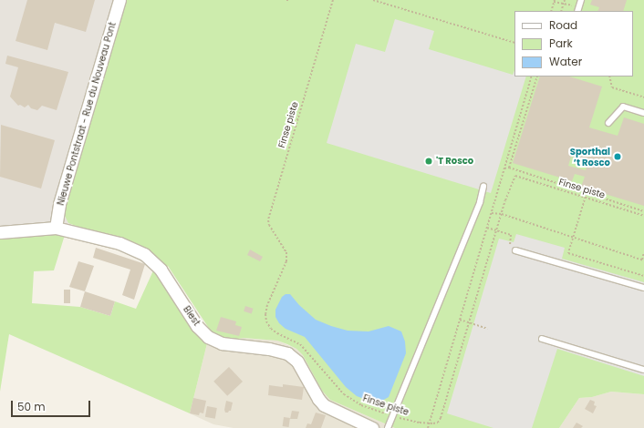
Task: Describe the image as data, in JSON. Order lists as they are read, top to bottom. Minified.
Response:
{"streets":{"street":["Nieuwe Pontstraat - Rue du Nouveau Pont","Biest"],"path":["Finse piste"]},"crossings":[["Nieuwe Pontstraat - Rue du Nouveau Pont","Biest"]],"places":["Sporthal ’t Rosco","'T Rosco"],"legend":["Road","Park","Water"],"scale_bar":"50 m"}
